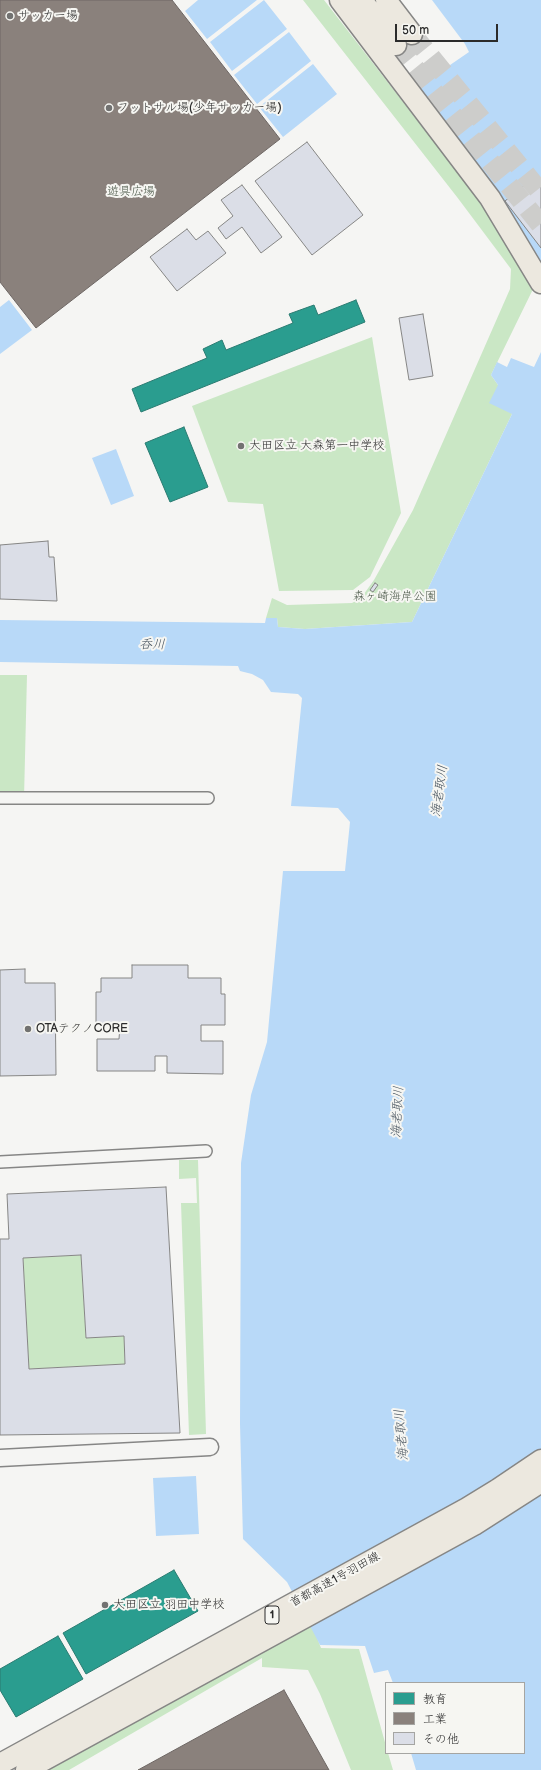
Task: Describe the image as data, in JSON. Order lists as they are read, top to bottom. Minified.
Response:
{"streets":{"highway":["首都高速1号羽田線","1"]},"water":["呑川","海老取川"],"parks":["遊具広場","森ヶ崎海岸公園"],"places":["サッカー場","フットサル場(少年サッカー場)","大田区立 大森第一中学校","OTAテクノCORE","大田区立 羽田中学校"],"legend":["教育","工業","その他"],"scale_bar":"50 m"}
